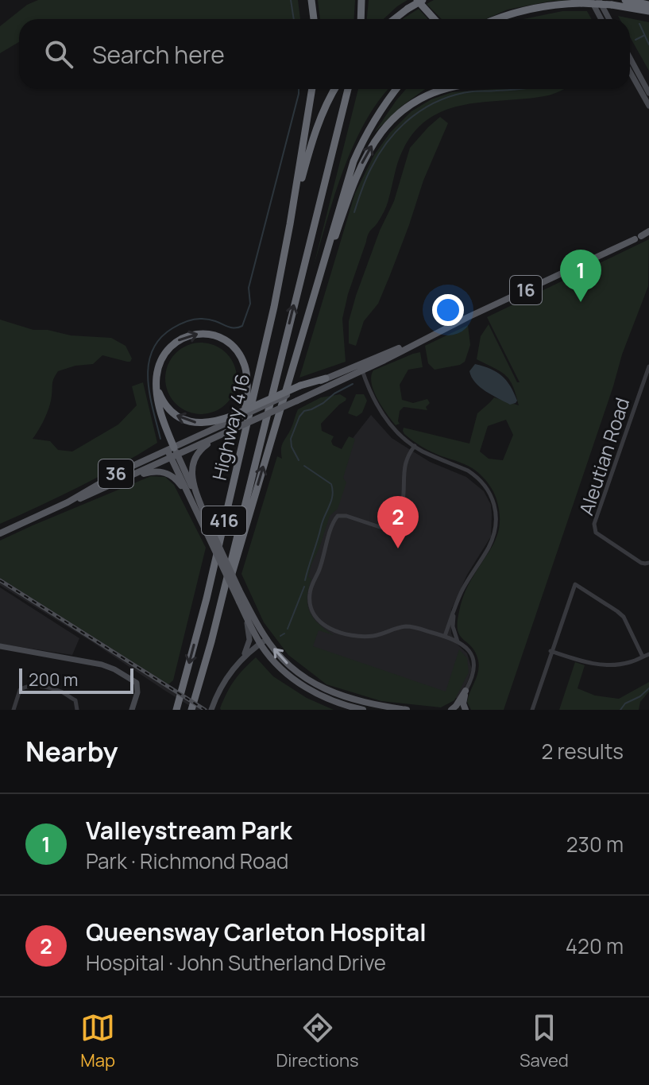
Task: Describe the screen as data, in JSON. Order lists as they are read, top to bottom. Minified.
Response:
{"streets":{"highway":["Highway 416","416"],"main road":["16","36"],"street":["Aleutian Road"]},"crossings":[["16","36"]],"scale_bar":"200 m","page":{"search":"Search here","pins":["1","2"],"scale":"200 m","heading":["Nearby","2 results"],"list":[{"mark":"1","name":"Valleystream Park","note":"Park · Richmond Road","value":"230 m"},{"mark":"2","name":"Queensway Carleton Hospital","note":"Hospital · John Sutherland Drive","value":"420 m"}],"nav":["Map","Directions","Saved"]}}
